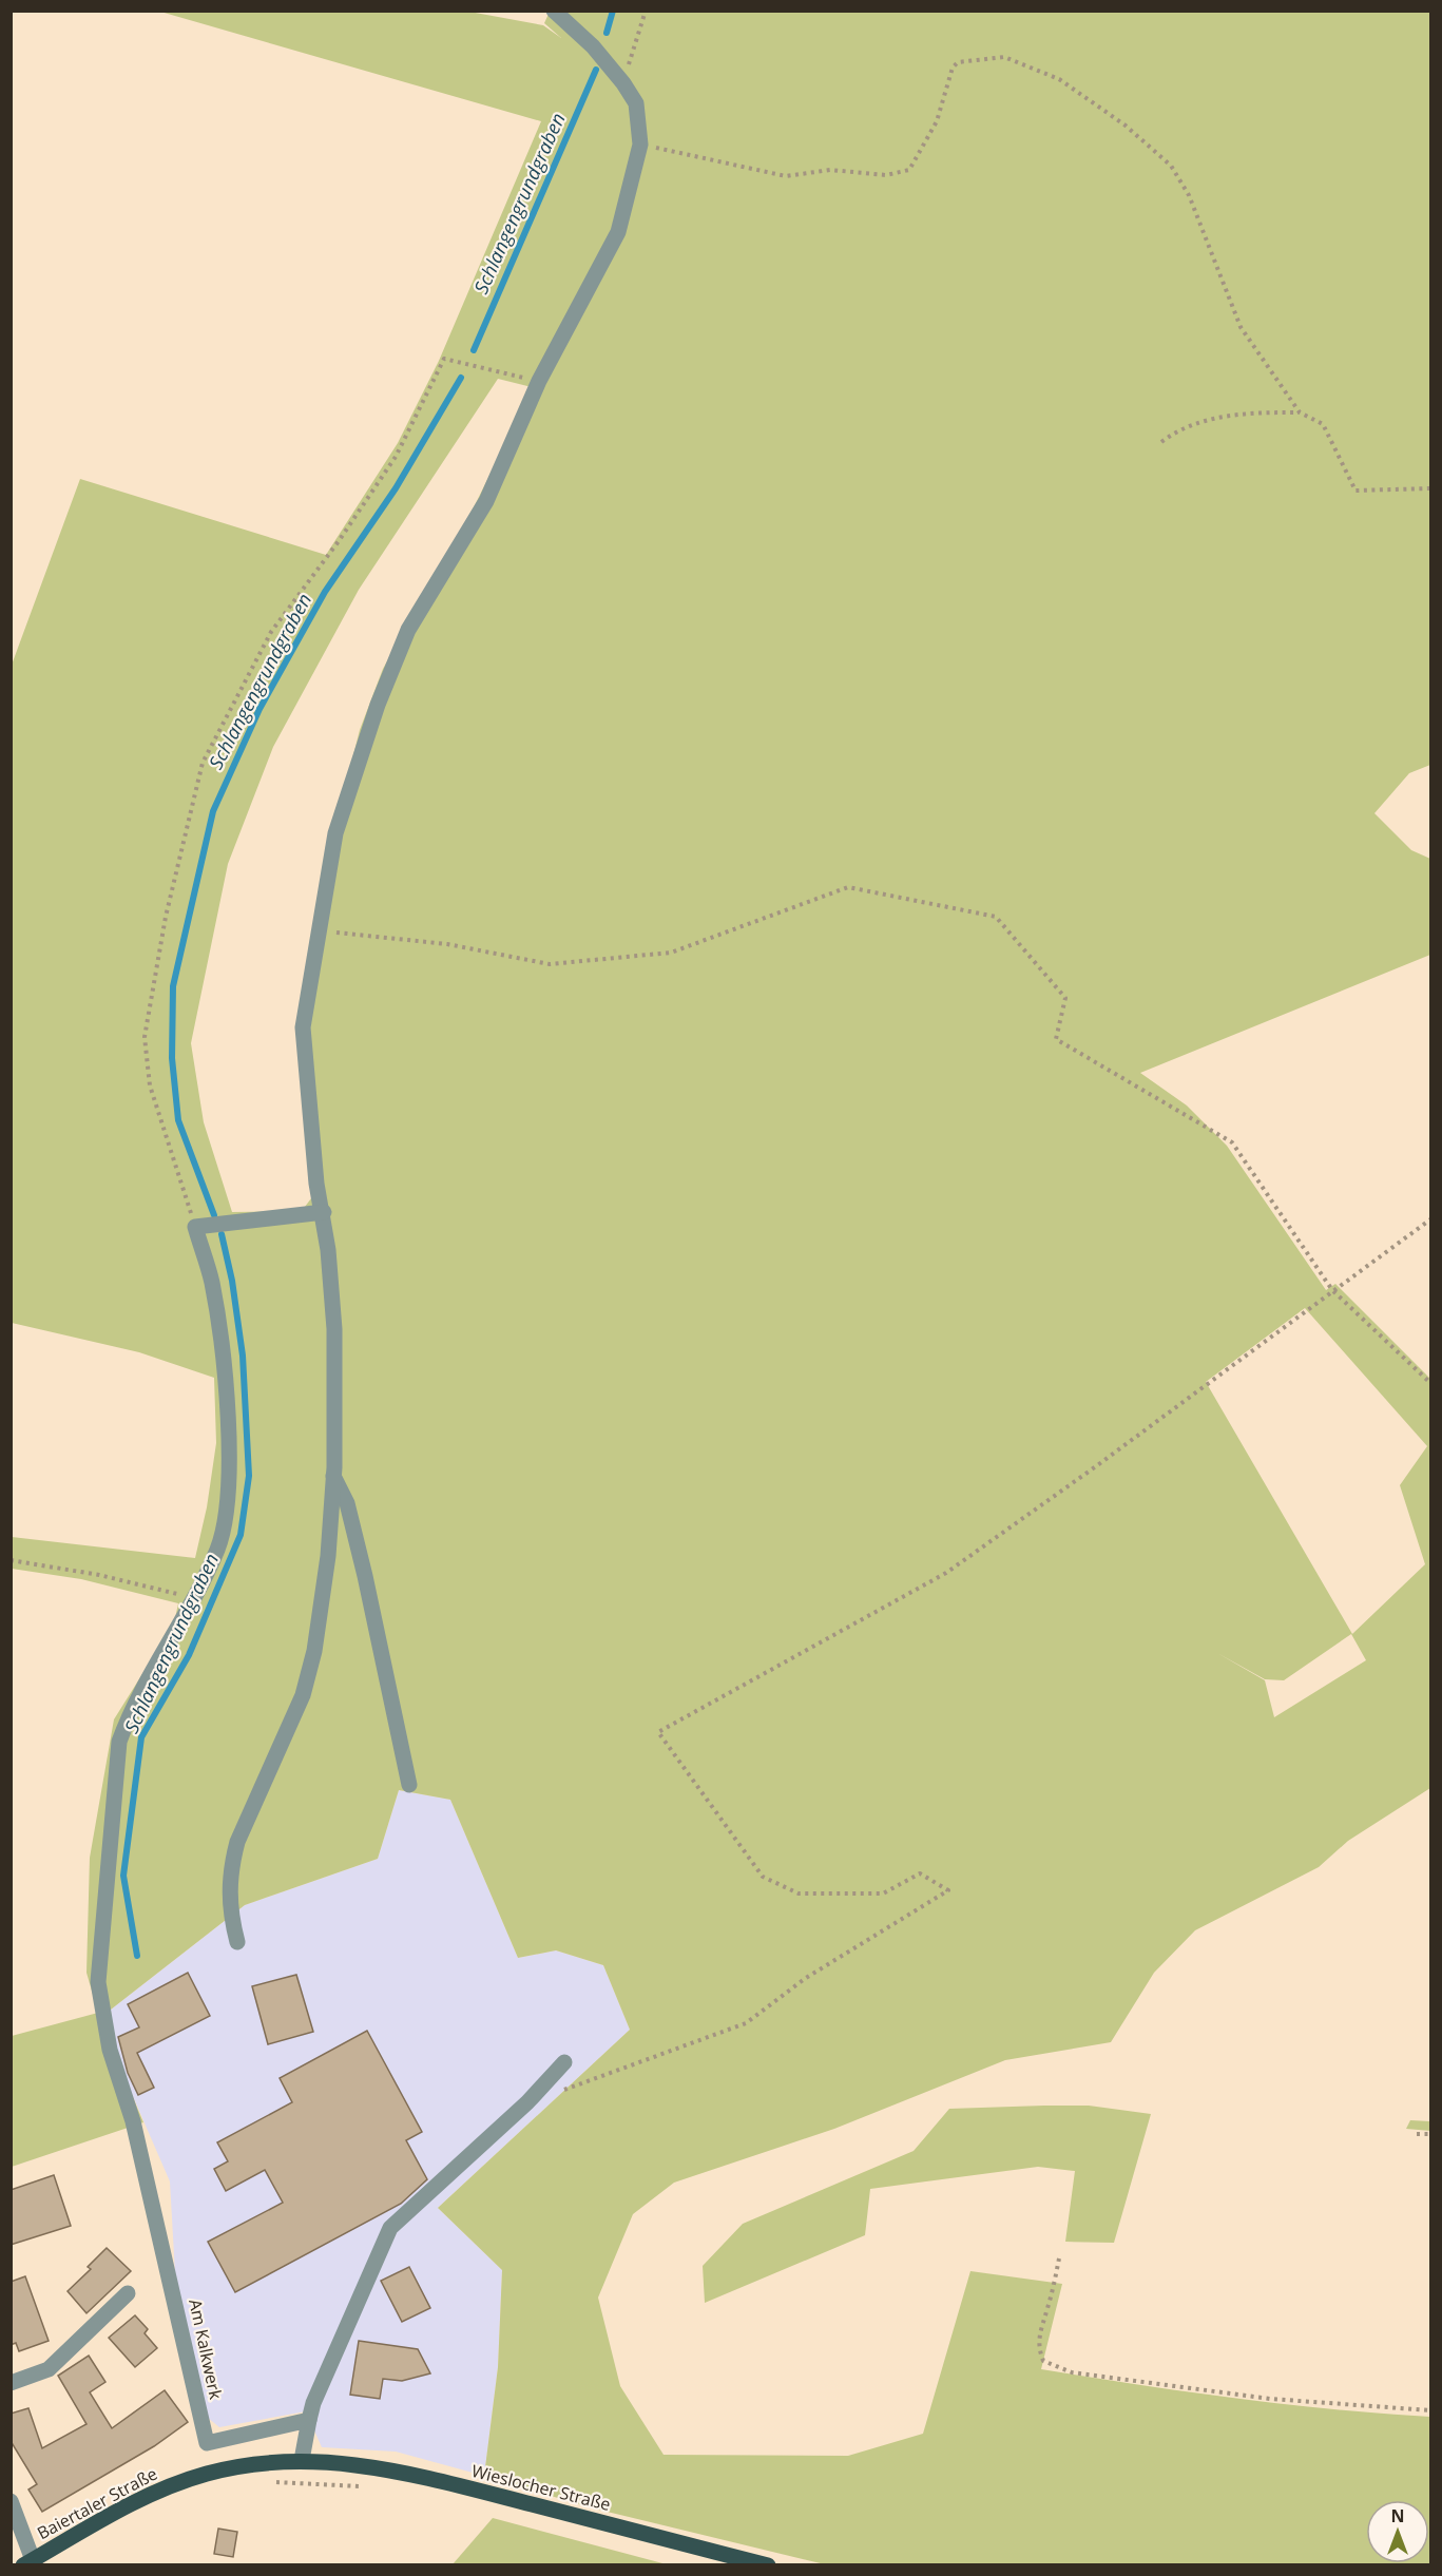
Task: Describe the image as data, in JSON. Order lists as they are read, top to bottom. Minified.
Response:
{"streets":{"main road":["Wieslocher Straße","Baiertaler Straße"],"street":["Am Kalkwerk"]},"crossings":[["Wieslocher Straße","Baiertaler Straße"]],"water":["Schlangengrundgraben"],"north":"top"}
